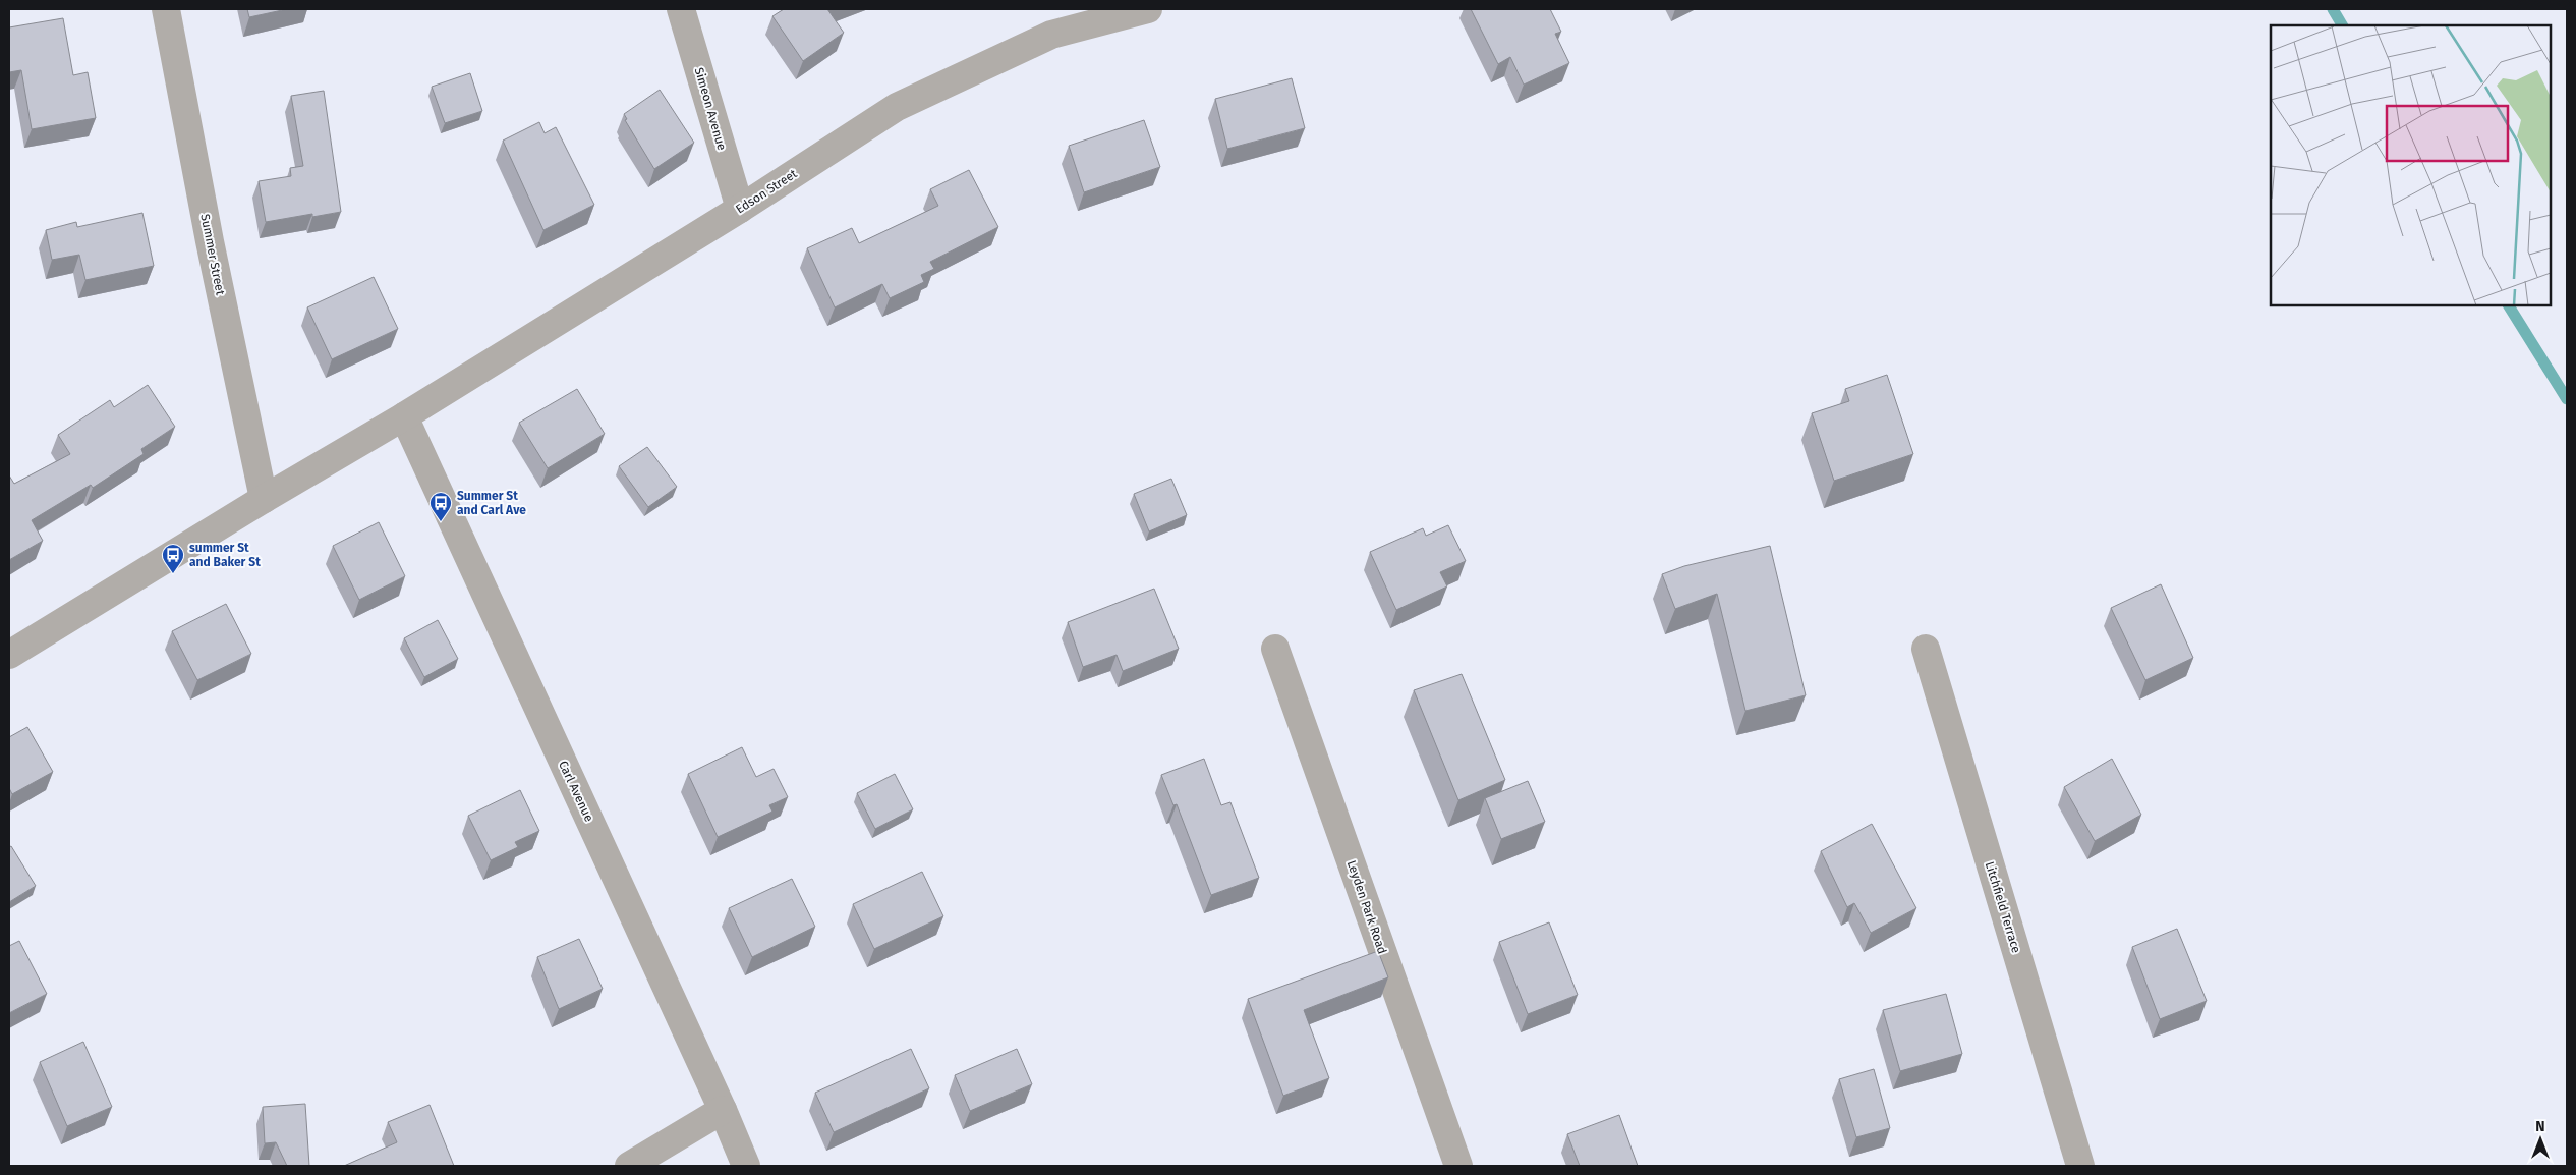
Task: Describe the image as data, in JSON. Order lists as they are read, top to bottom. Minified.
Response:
{"streets":{"street":["Simeon Avenue","Edson Street","Summer Street","Carl Avenue","Leyden Park Road","Litchfield Terrace"]},"crossings":[["Simeon Avenue","Edson Street"],["Edson Street","Carl Avenue"]],"places":{"bus stop":["Summer St and Carl Ave","summer St and Baker St"]},"north":"top"}
